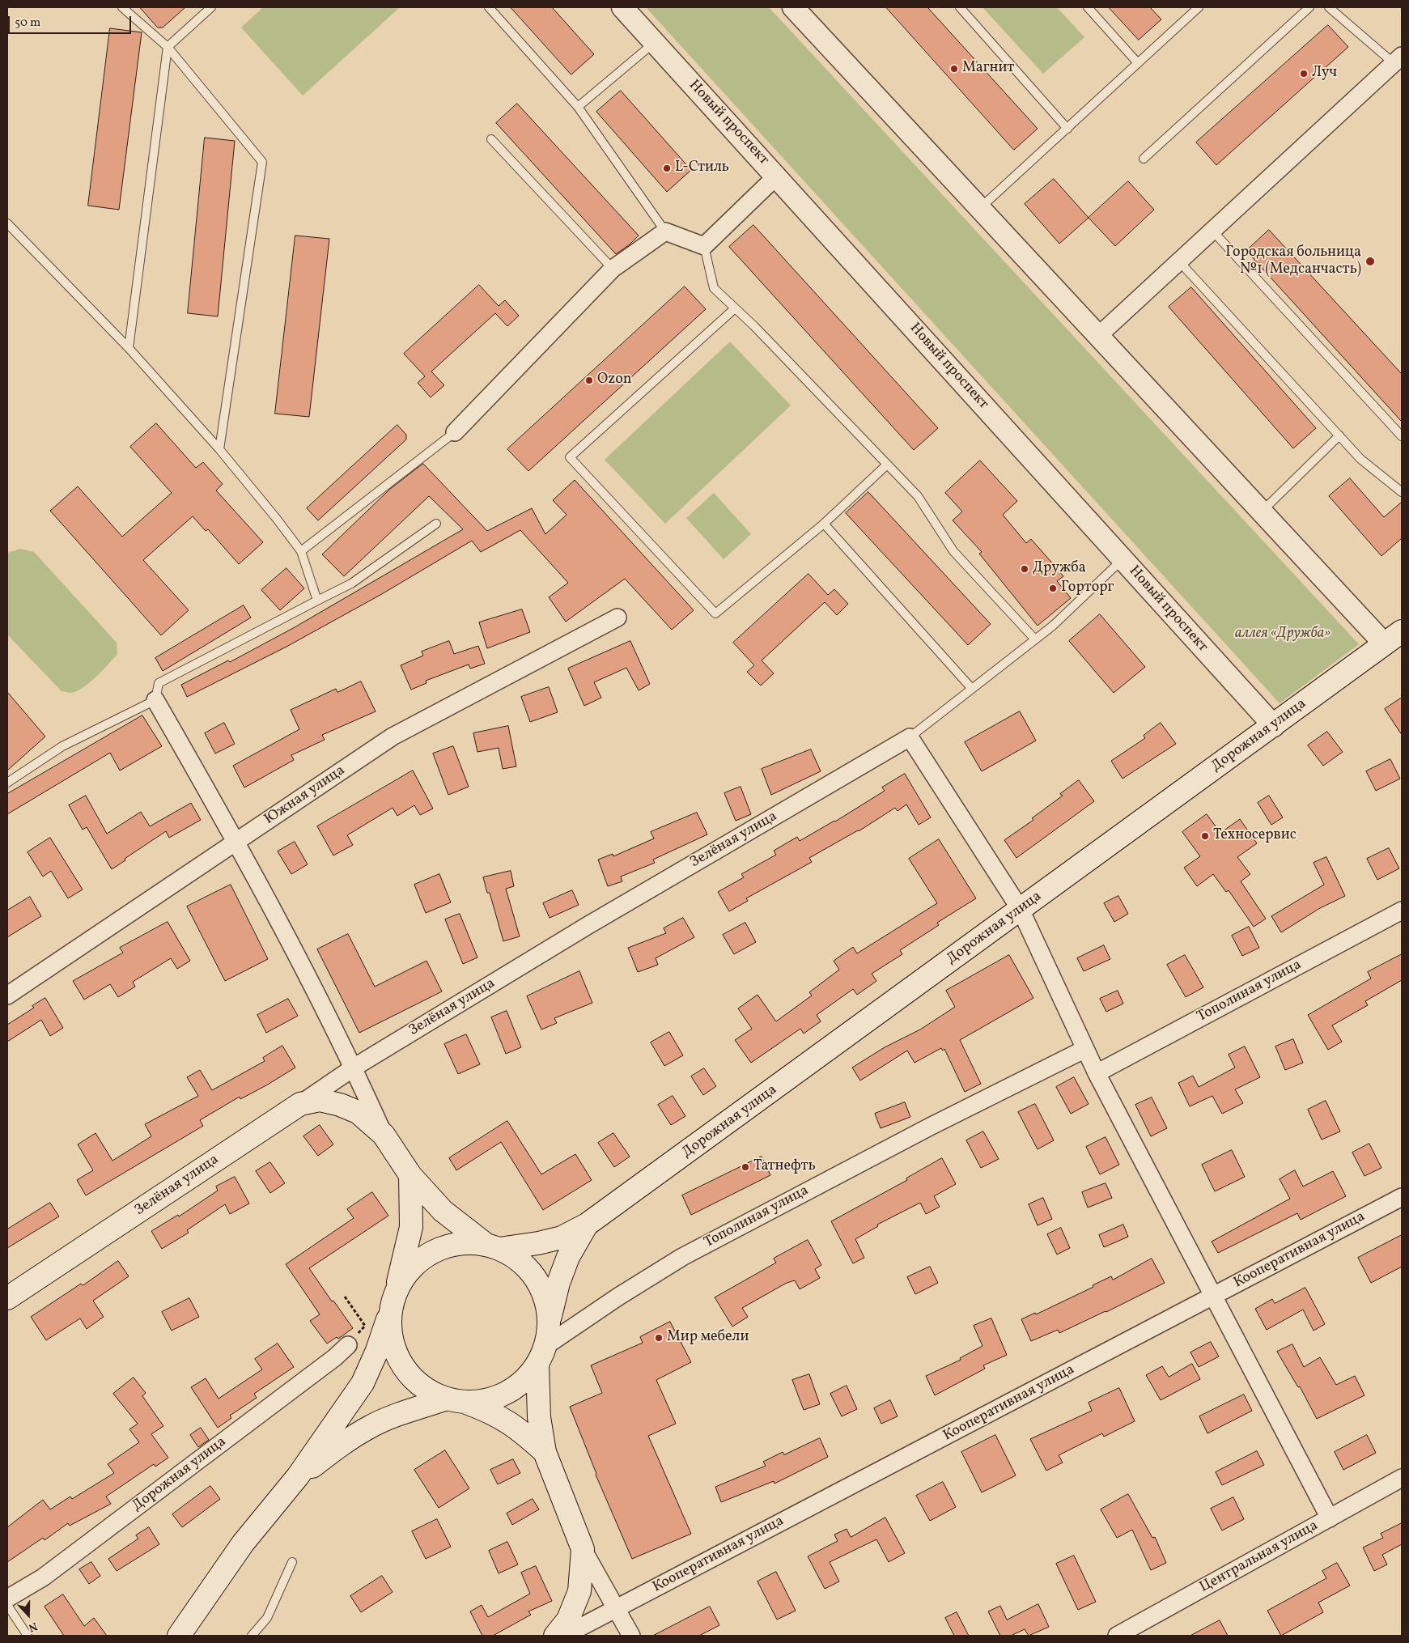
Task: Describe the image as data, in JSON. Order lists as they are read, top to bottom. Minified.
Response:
{"streets":{"main road":["Дорожная улица","Зелёная улица"],"street":["Новый проспект","Южная улица","Тополиная улица","Кооперативная улица","Центральная улица"]},"crossings":[["Новый проспект","Дорожная улица"]],"parks":["аллея «Дружба»"],"places":["Магнит","Луч","L-Стиль","Городская больница №1 (Медсанчасть)","Ozon","Дружба","Горторг","Техносервис","Татнефть","Мир мебели"],"scale_bar":"50 m","north":"bottom"}
